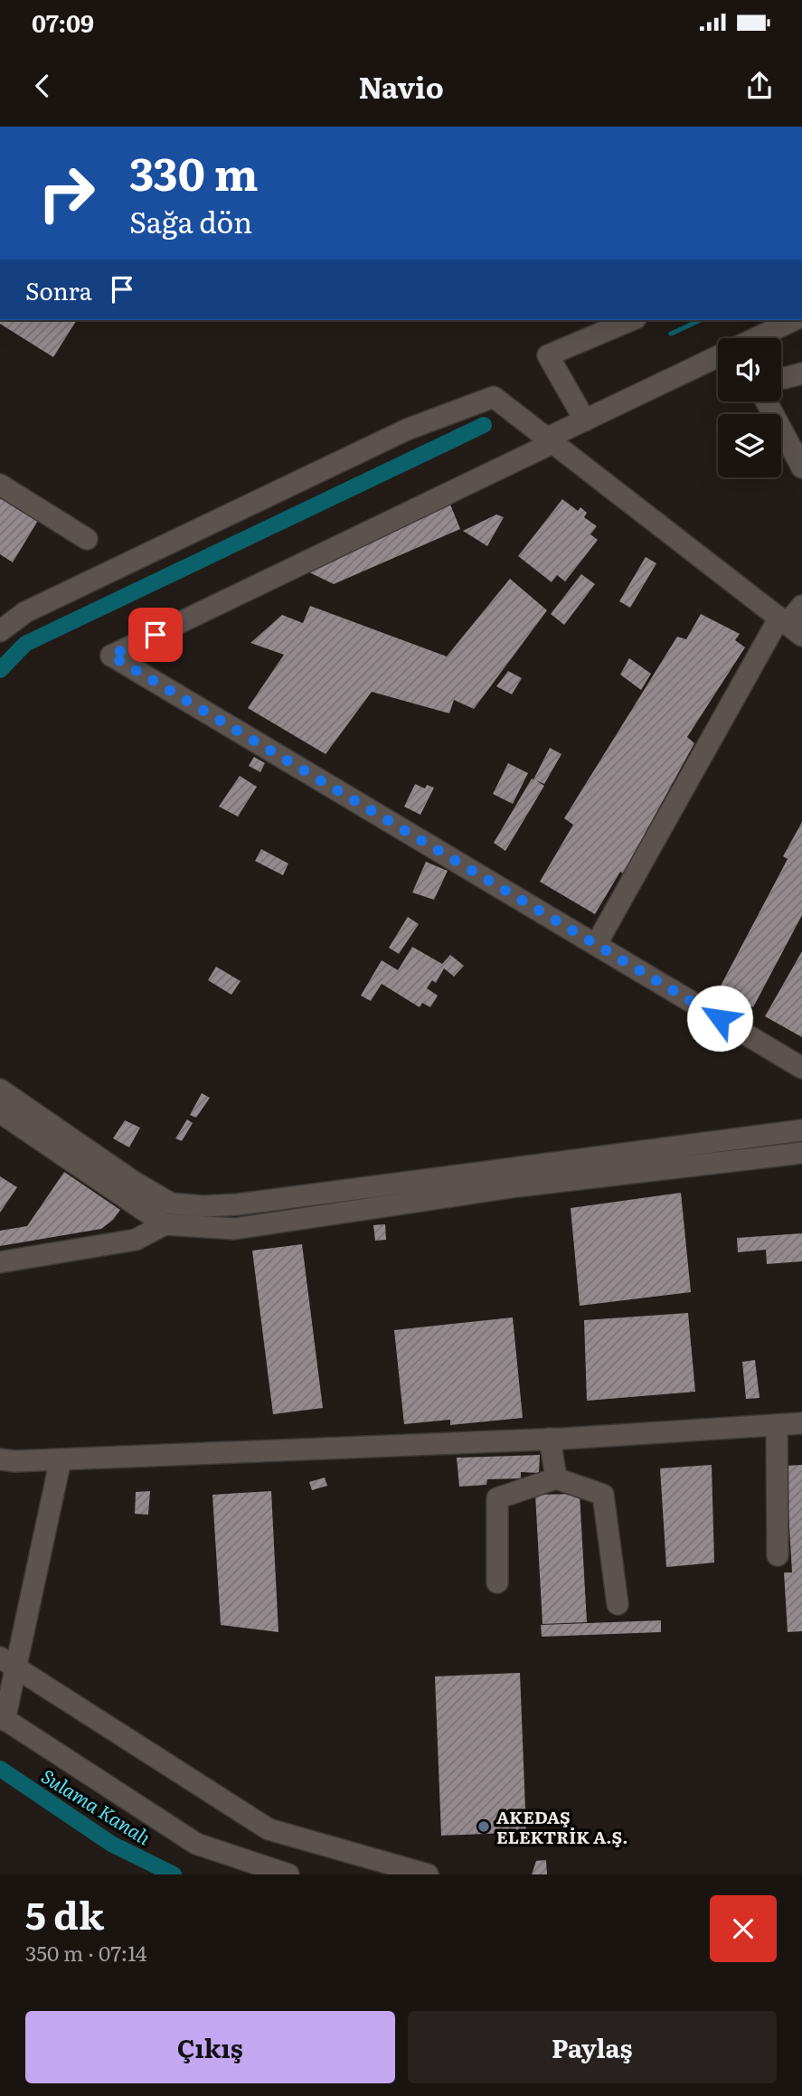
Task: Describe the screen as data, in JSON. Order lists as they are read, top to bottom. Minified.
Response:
{"water":["Sulama Kanalı"],"places":["AKEDAŞ ELEKTRİK A.Ş."],"page":{"status":"07:09","header":"Navio","turn":["330 m","Sağa dön"],"then":"Sonra","heading":["5 dk","350 m · 07:14"],"buttons":["Çıkış","Paylaş"]}}
